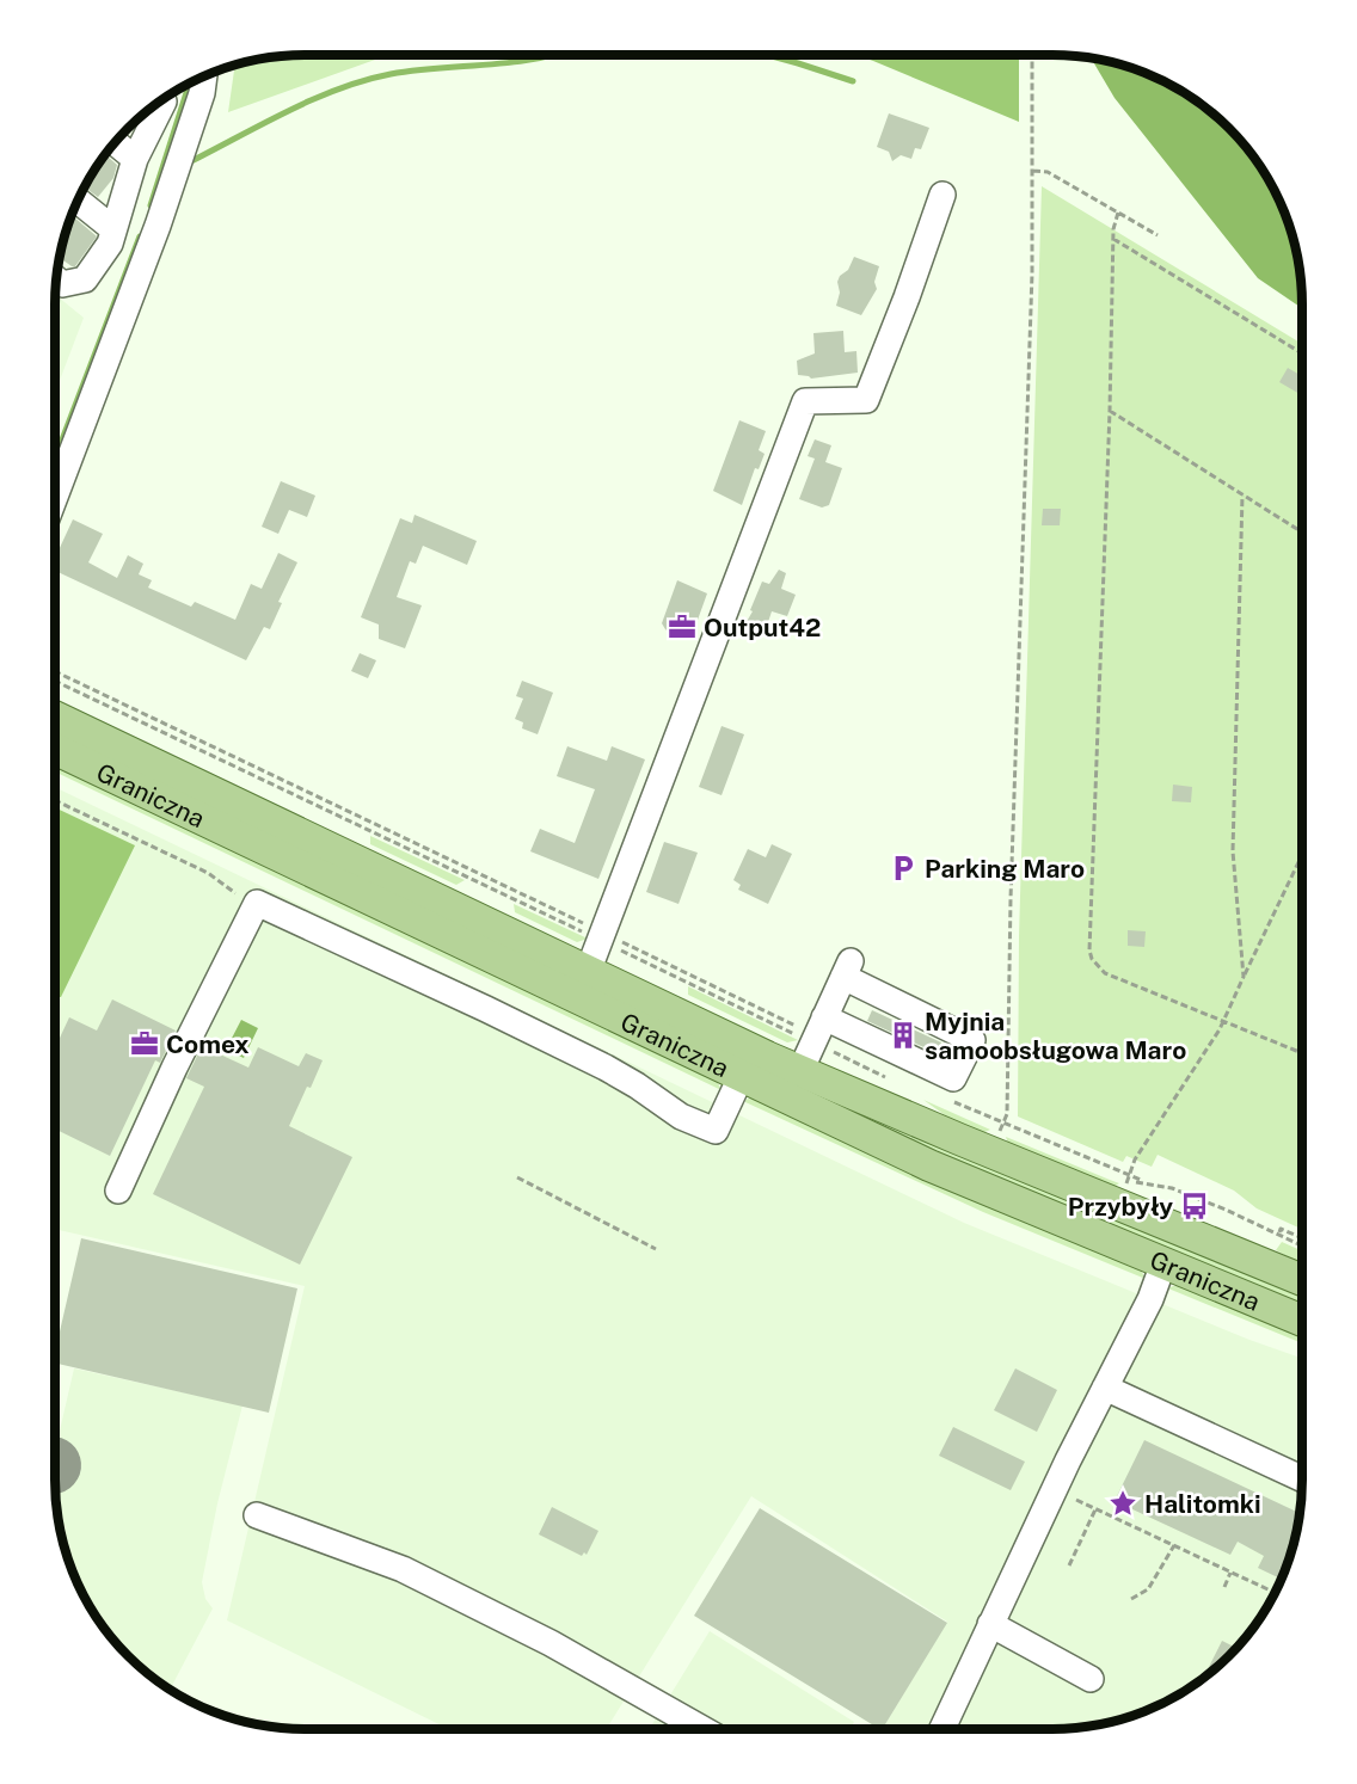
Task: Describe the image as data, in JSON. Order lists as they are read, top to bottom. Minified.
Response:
{"streets":{"main road":["Graniczna"]},"places":{"office":["Output42","Comex"],"parking":["Parking Maro"],"building":["Myjnia samoobsługowa Maro"],"bus stop":["Przybyły"],"place":["Halitomki"]}}
